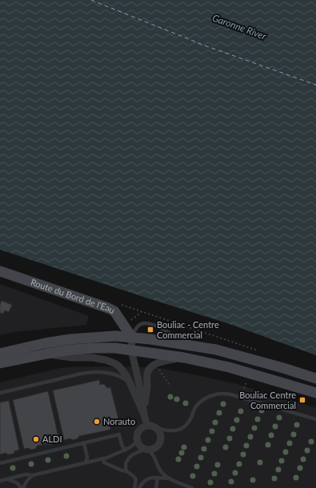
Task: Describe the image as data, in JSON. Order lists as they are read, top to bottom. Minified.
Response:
{"streets":{"main road":["Route du Bord de l'Eau"]},"water":["Garonne River"],"places":{"transit":["Bouliac - Centre Commercial","Bouliac Centre Commercial"],"other":["Norauto","ALDI"]}}
